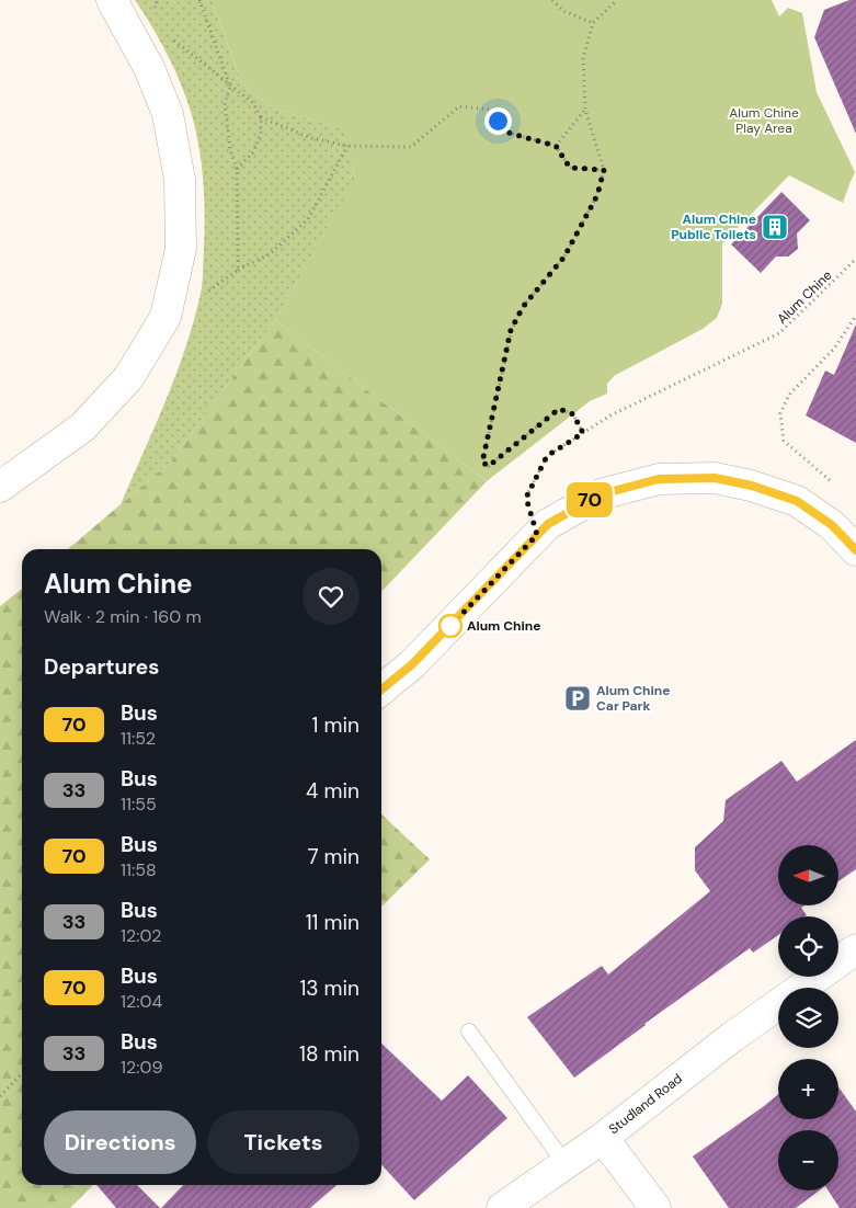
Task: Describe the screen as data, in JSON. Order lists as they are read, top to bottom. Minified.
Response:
{"streets":{"street":["Studland Road"],"path":["Alum Chine"]},"parks":["Alum Chine Play Area"],"places":{"building":["Alum Chine Public Toilets"],"other":["Alum Chine"],"parking":["Alum Chine Car Park"]},"lines":["bus line 70"],"north":"left","page":{"on_map":"70","heading":[["Alum Chine","Walk · 2 min · 160 m"],"Departures"],"list":[{"mark":"70","name":"Bus","note":"11:52","value":"1 min"},{"mark":"33","name":"Bus","note":"11:55","value":"4 min"},{"mark":"70","name":"Bus","note":"11:58","value":"7 min"},{"mark":"33","name":"Bus","note":"12:02","value":"11 min"},{"mark":"70","name":"Bus","note":"12:04","value":"13 min"},{"mark":"33","name":"Bus","note":"12:09","value":"18 min"}],"map_buttons":["+","−"],"buttons":["Directions","Tickets"]}}
